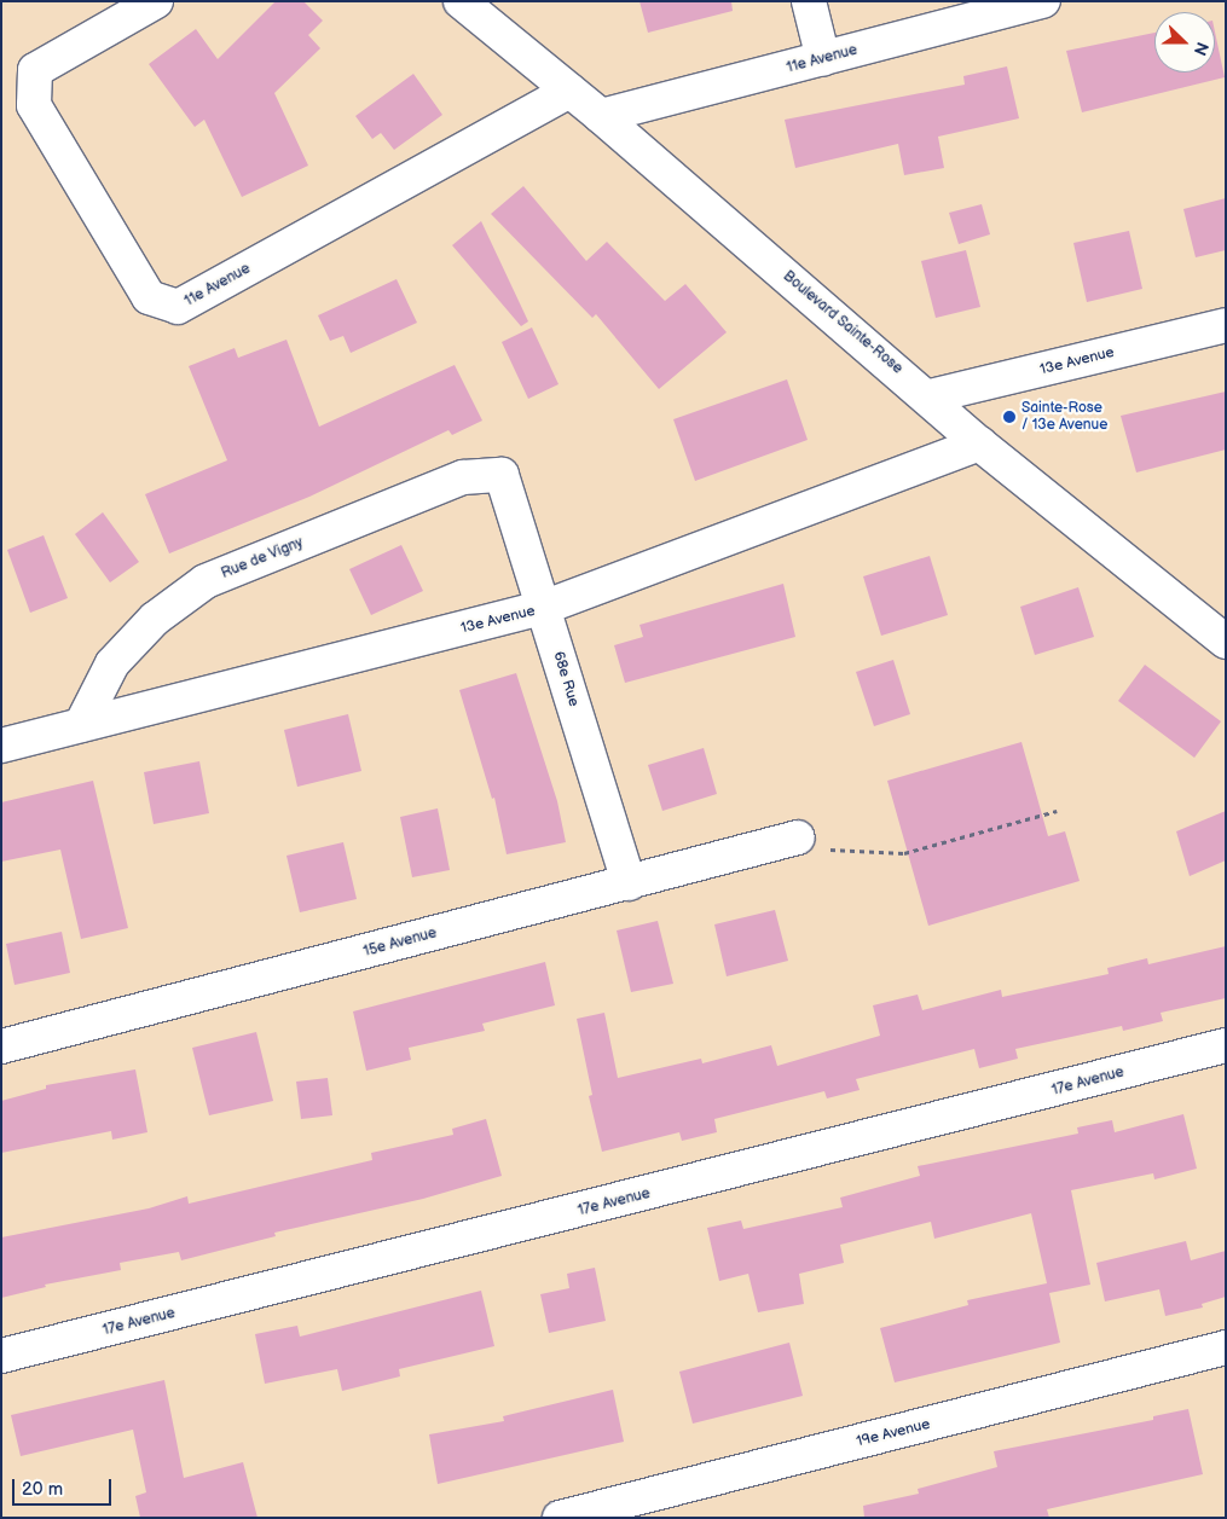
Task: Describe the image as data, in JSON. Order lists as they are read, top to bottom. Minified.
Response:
{"streets":{"street":["11e Avenue","Boulevard Sainte-Rose","13e Avenue","Rue de Vigny","68e Rue","15e Avenue","17e Avenue","19e Avenue"]},"crossings":[["11e Avenue","Boulevard Sainte-Rose"],["Boulevard Sainte-Rose","13e Avenue"],["13e Avenue","Rue de Vigny"],["13e Avenue","68e Rue"],["Rue de Vigny","68e Rue"],["68e Rue","15e Avenue"]],"places":["Sainte-Rose / 13e Avenue"],"scale_bar":"20 m","north":"right"}
